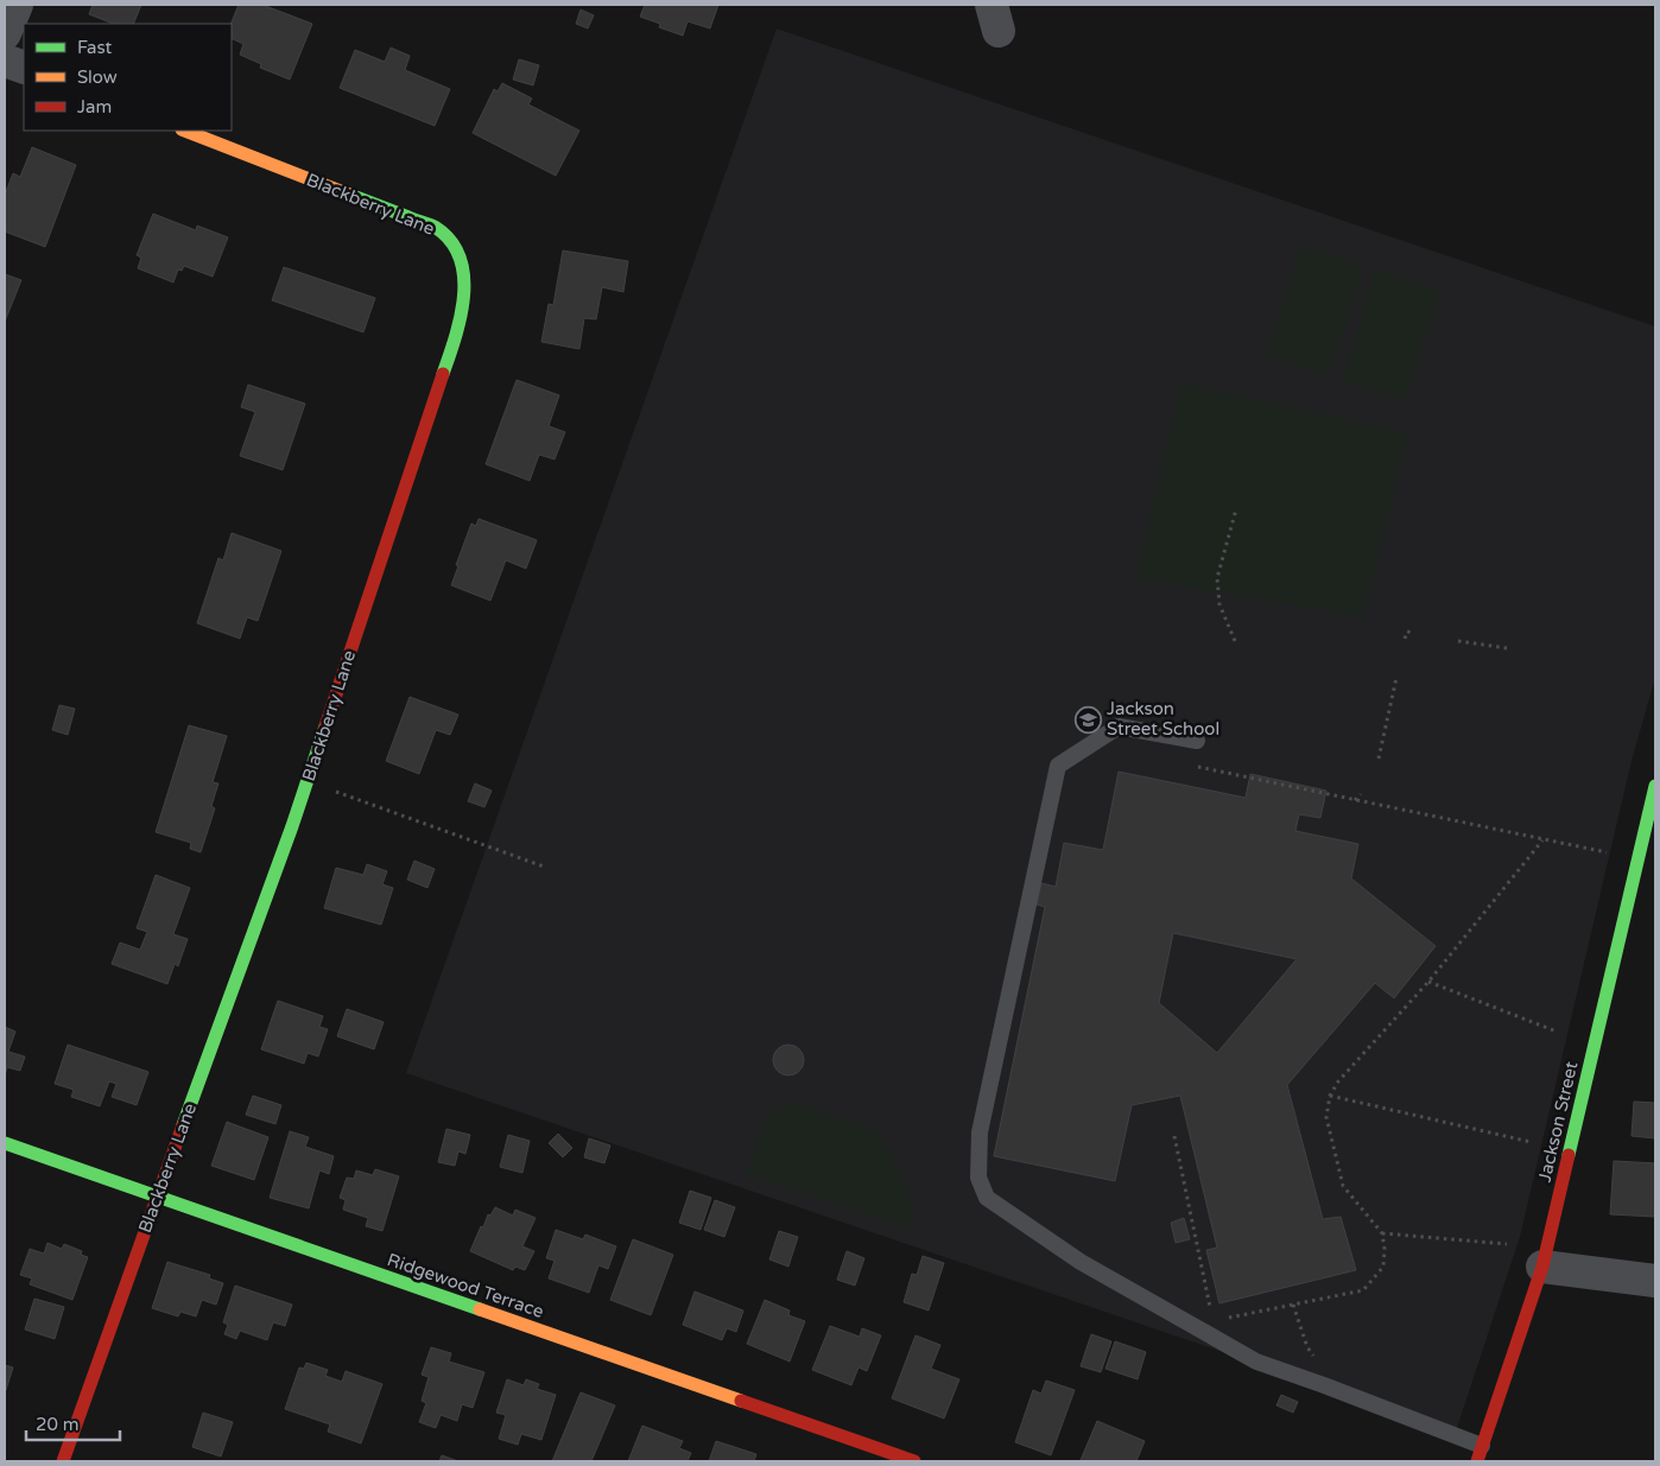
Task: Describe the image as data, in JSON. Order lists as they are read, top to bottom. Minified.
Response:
{"streets":{"street":["Blackberry Lane","Jackson Street","Ridgewood Terrace"]},"crossings":[["Blackberry Lane","Ridgewood Terrace"]],"places":{"school or university":["Jackson Street School"]},"legend":["Fast","Slow","Jam"],"scale_bar":"20 m"}
